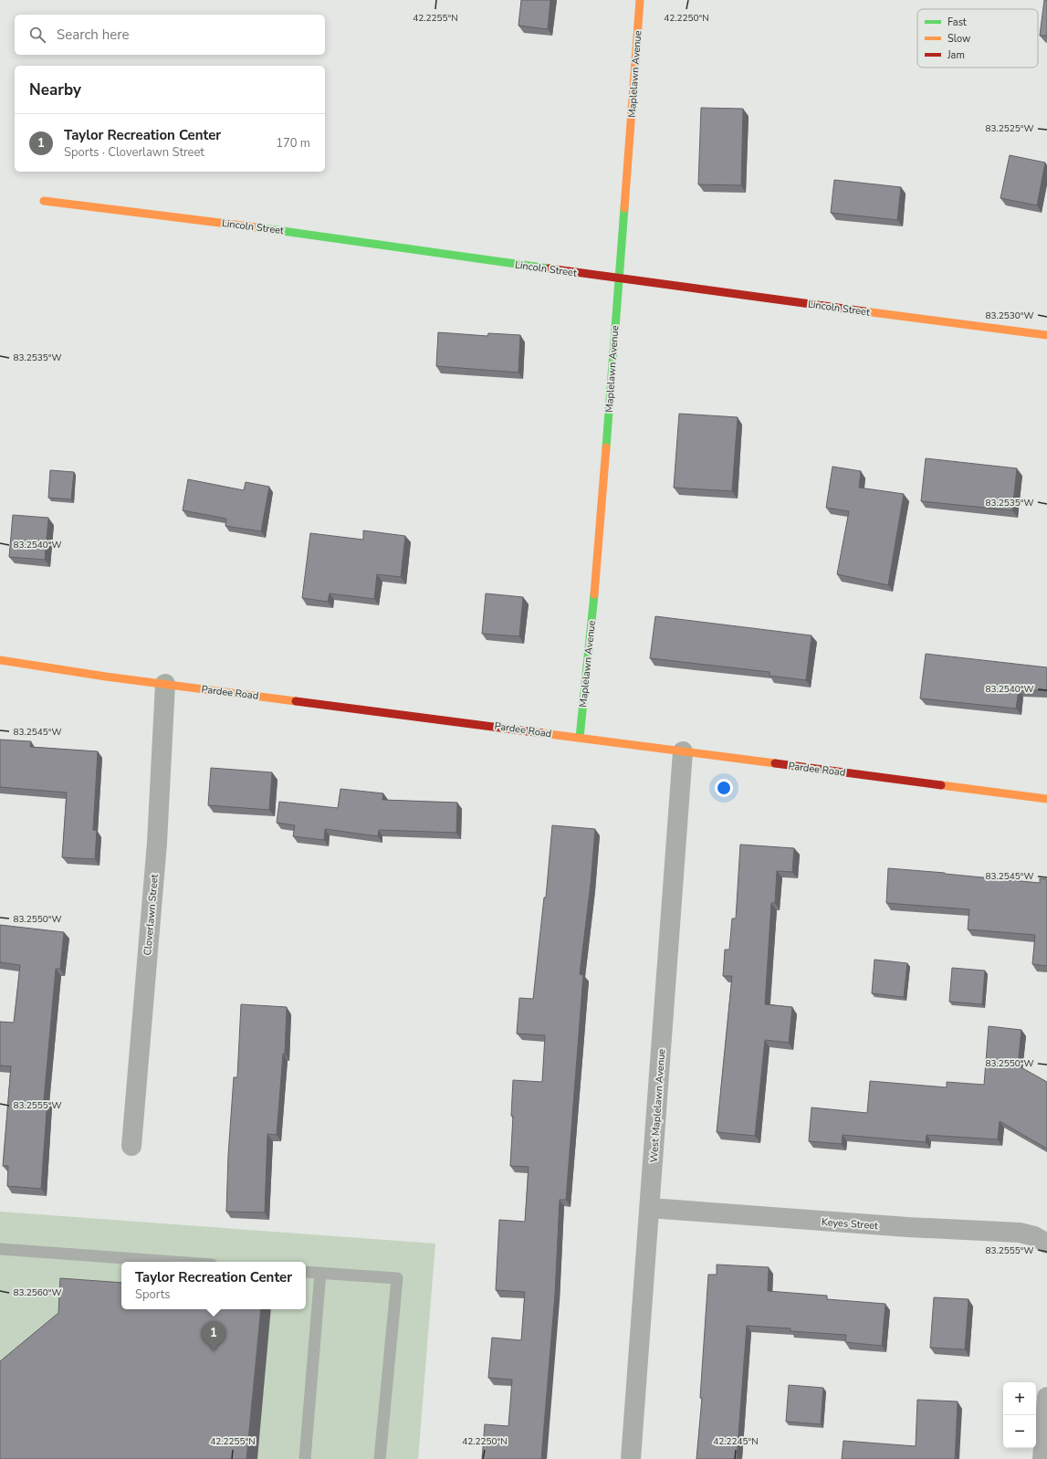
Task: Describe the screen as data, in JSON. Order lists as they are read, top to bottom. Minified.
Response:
{"streets":{"street":["Maplelawn Avenue","Lincoln Street","Pardee Road","Cloverlawn Street","West Maplelawn Avenue","Keyes Street"]},"crossings":[["Maplelawn Avenue","Lincoln Street"],["Maplelawn Avenue","Pardee Road"],["Pardee Road","Cloverlawn Street"],["Pardee Road","West Maplelawn Avenue"],["West Maplelawn Avenue","Keyes Street"]],"legend":["Fast","Slow","Jam"],"page":{"search":"Search here","heading":"Nearby","list":[{"mark":"1","name":"Taylor Recreation Center","note":"Sports · Cloverlawn Street","value":"170 m"}],"popup":["Taylor Recreation Center","Sports"],"pins":"1","map_buttons":["+","−"]},"coordinates":["42.2255°N","42.2250°N","83.2525°W","83.2530°W","83.2535°W","83.2540°W","83.2545°W","83.2550°W","83.2555°W","83.2560°W","42.2245°N"]}
